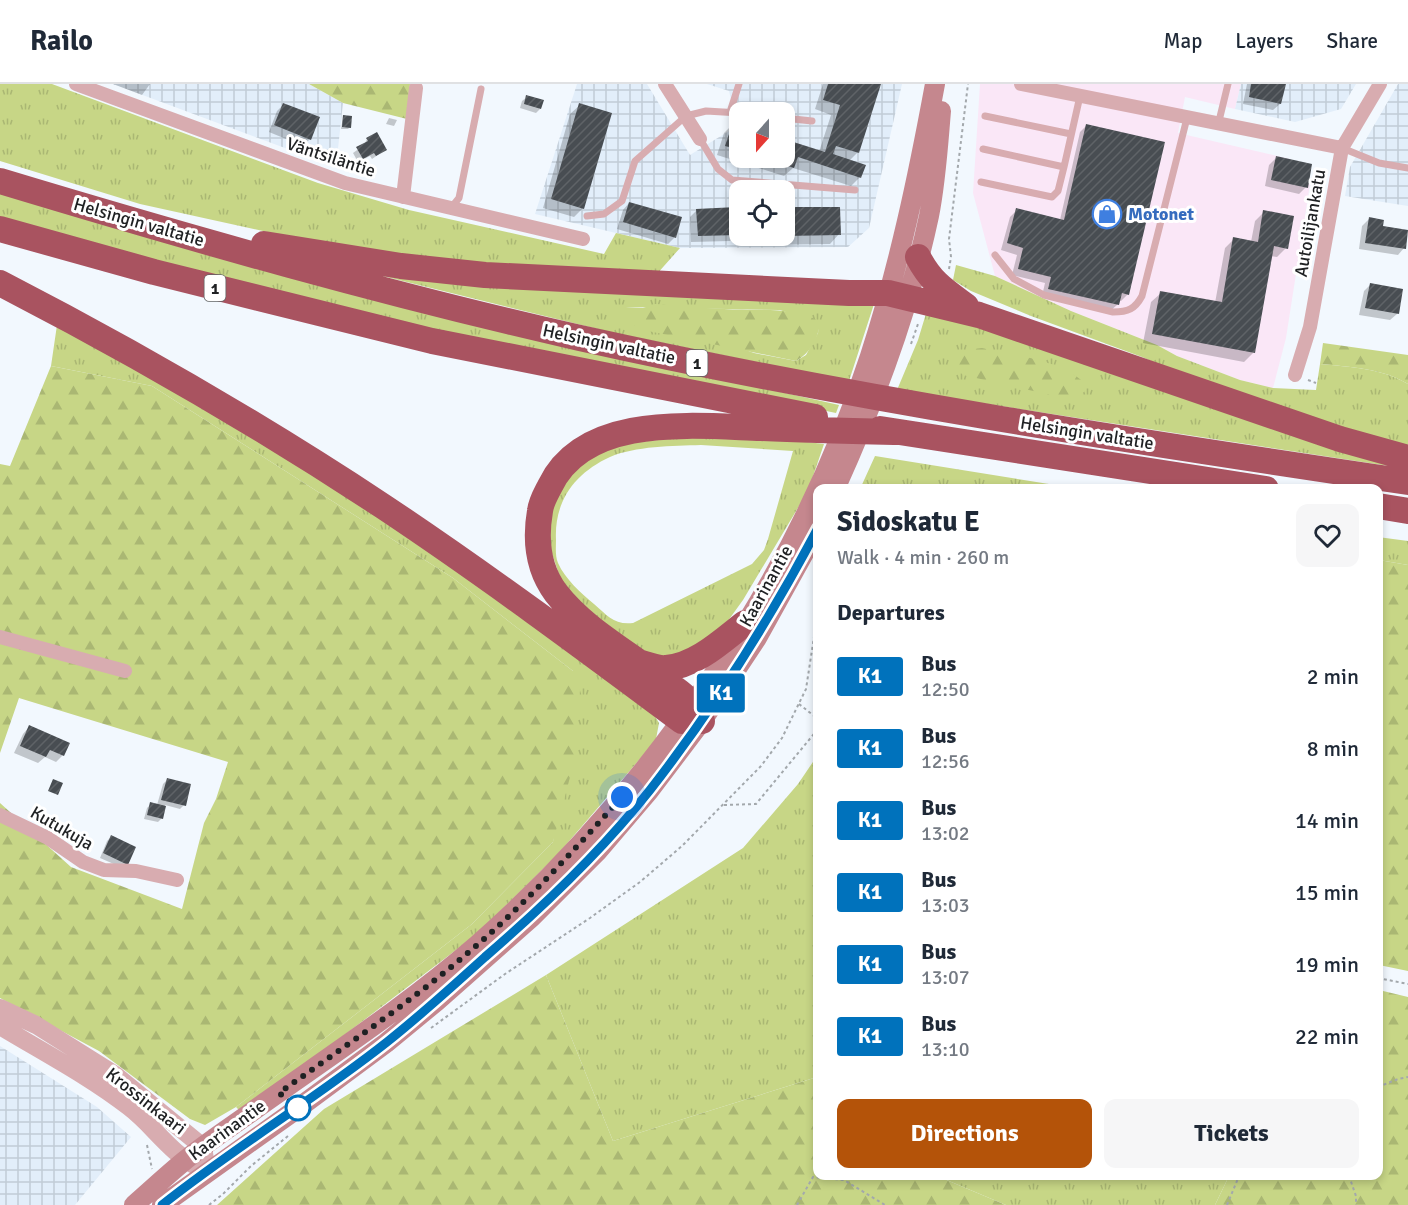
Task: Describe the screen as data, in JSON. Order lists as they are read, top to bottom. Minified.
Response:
{"streets":{"highway":["Helsingin valtatie","1"],"main road":["Kaarinantie"],"street":["Väntsiläntie","Autoilijankatu","Kutukuja","Krossinkaari"]},"crossings":[["Kaarinantie","Krossinkaari"]],"places":{"shop":["Motonet"]},"lines":["bus line K1"],"north":"bottom","page":{"header":"Railo","nav":["Map","Layers","Share"],"on_map":"K1","heading":[["Sidoskatu E","Walk · 4 min · 260 m"],"Departures"],"list":[{"mark":"K1","name":"Bus","note":"12:50","value":"2 min"},{"mark":"K1","name":"Bus","note":"12:56","value":"8 min"},{"mark":"K1","name":"Bus","note":"13:02","value":"14 min"},{"mark":"K1","name":"Bus","note":"13:03","value":"15 min"},{"mark":"K1","name":"Bus","note":"13:07","value":"19 min"},{"mark":"K1","name":"Bus","note":"13:10","value":"22 min"}],"buttons":["Directions","Tickets"]}}
